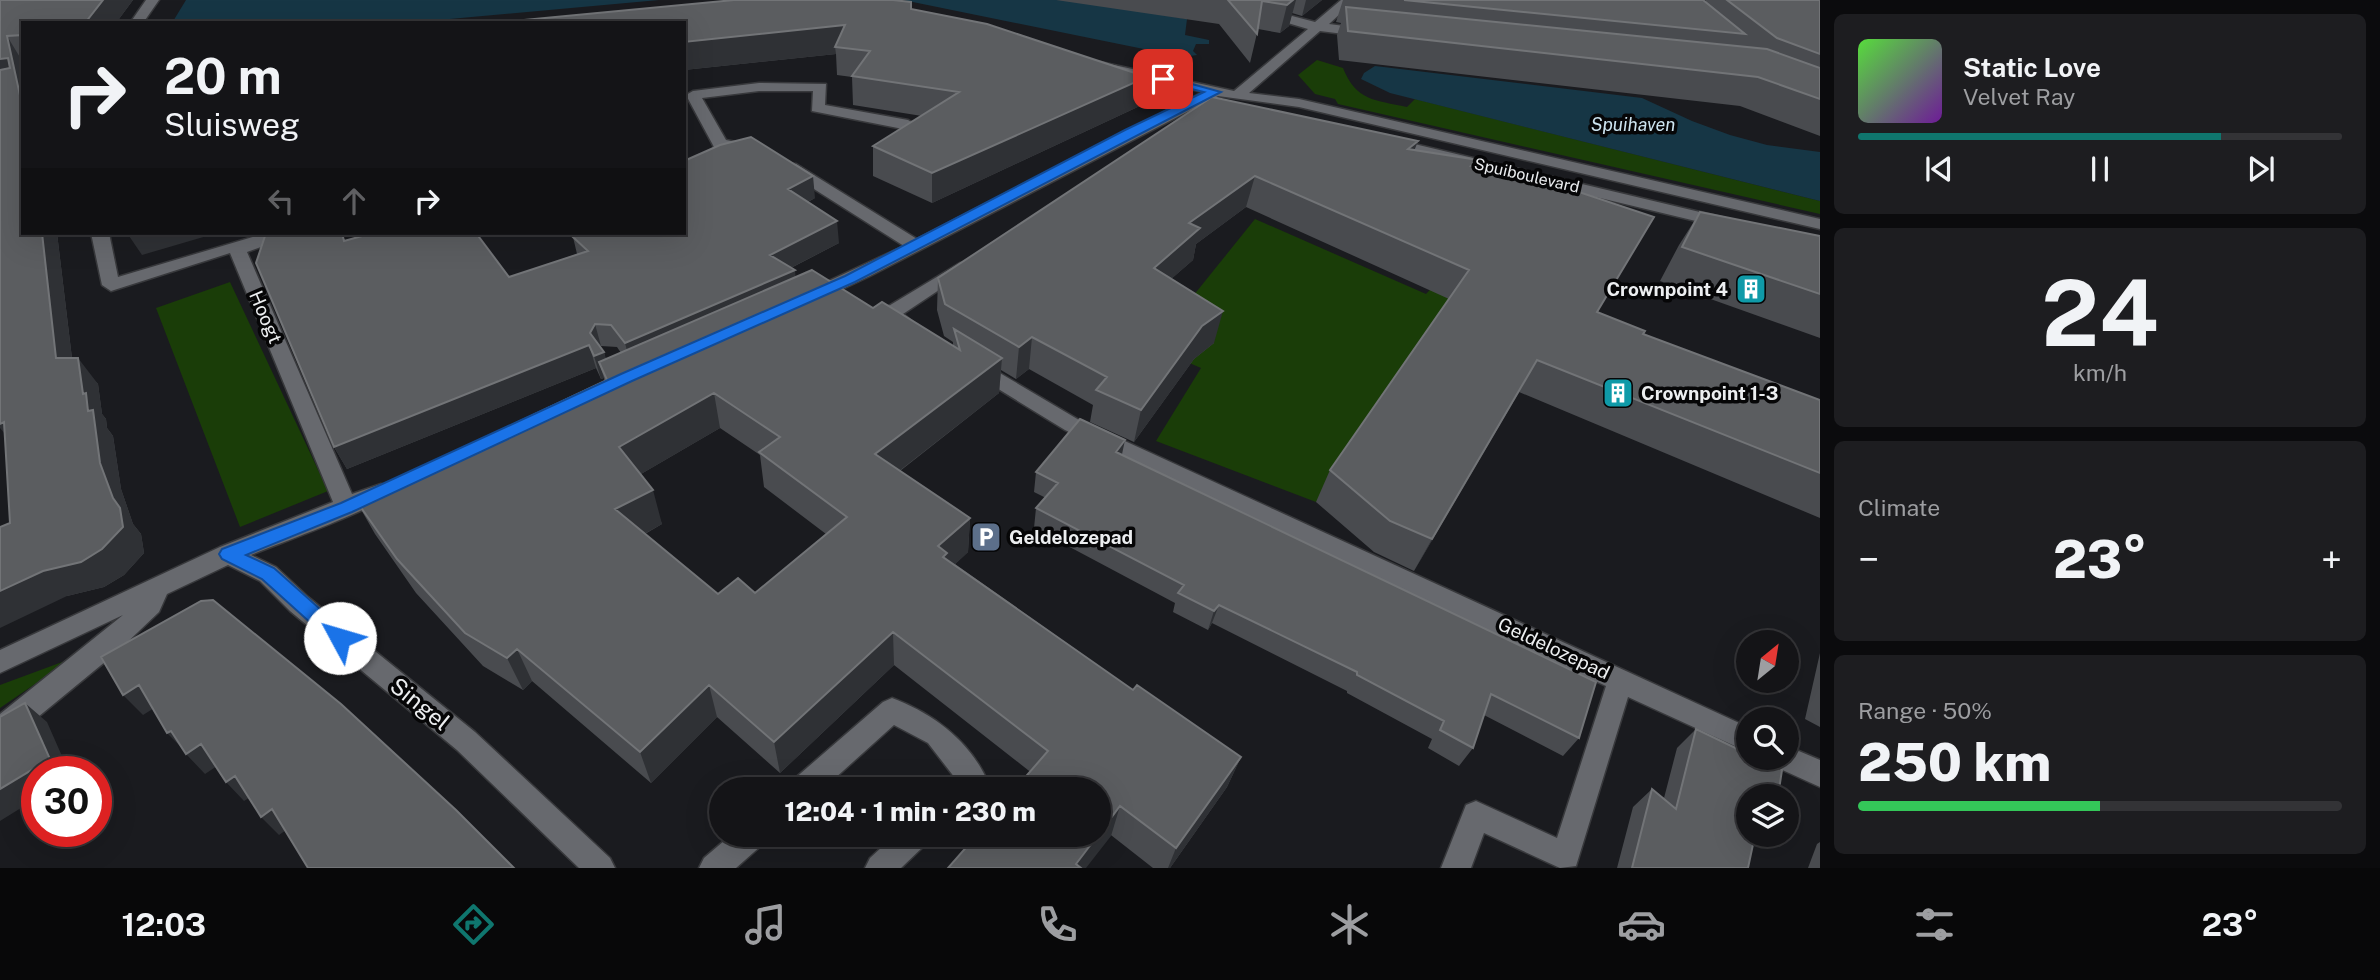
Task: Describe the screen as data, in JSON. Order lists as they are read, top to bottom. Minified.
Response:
{"streets":{"street":["Spuiboulevard","Hoogt","Geldelozepad","Singel"]},"water":["Spuihaven"],"places":{"building":["Crownpoint 4","Crownpoint 1-3"],"parking":["Geldelozepad"]},"north":"top right","page":{"turn":["20 m","Sluisweg"],"song":["Static Love","Velvet Ray"],"tile":[["24","km/h"],"Climate",["Range · 50%","250 km"]],"heat":["−","23°","+"],"limit":"30","trip":"12:04 · 1 min · 230 m","tabs":["12:03","23°"]}}
